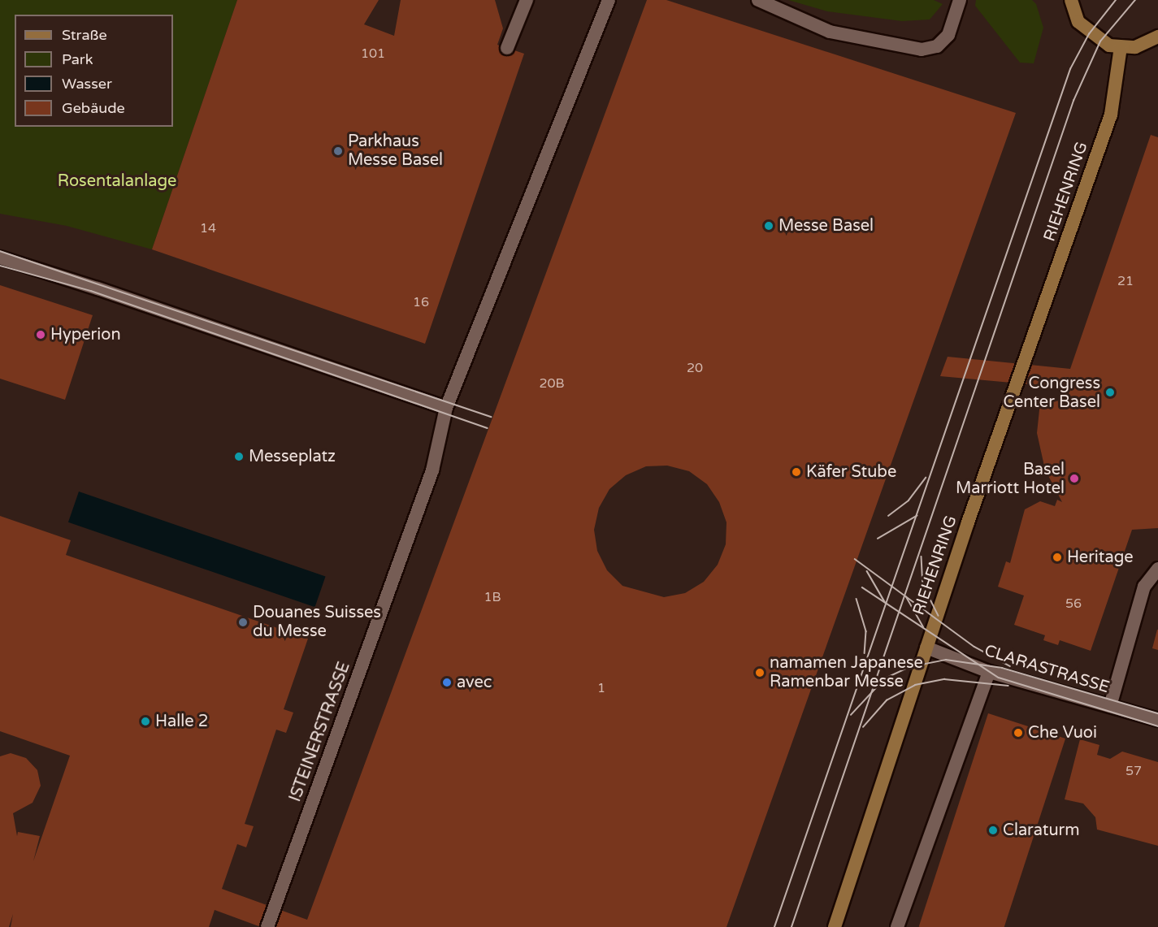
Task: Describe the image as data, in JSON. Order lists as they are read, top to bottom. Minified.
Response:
{"streets":{"main road":["RIEHENRING"],"street":["CLARASTRASSE","ISTEINERSTRASSE"]},"crossings":[["RIEHENRING","CLARASTRASSE"]],"parks":["Rosentalanlage"],"places":["Parkhaus Messe Basel","Messe Basel","Hyperion","Congress Center Basel","Messeplatz","Käfer Stube","Basel Marriott Hotel","Heritage","Douanes Suisses du Messe","namamen Japanese Ramenbar Messe","avec","Halle 2","Che Vuoi","Claraturm"],"house_numbers":["101","14","21","16","20","20B","1B","56","1","57"],"legend":["Straße","Park","Wasser","Gebäude"]}
